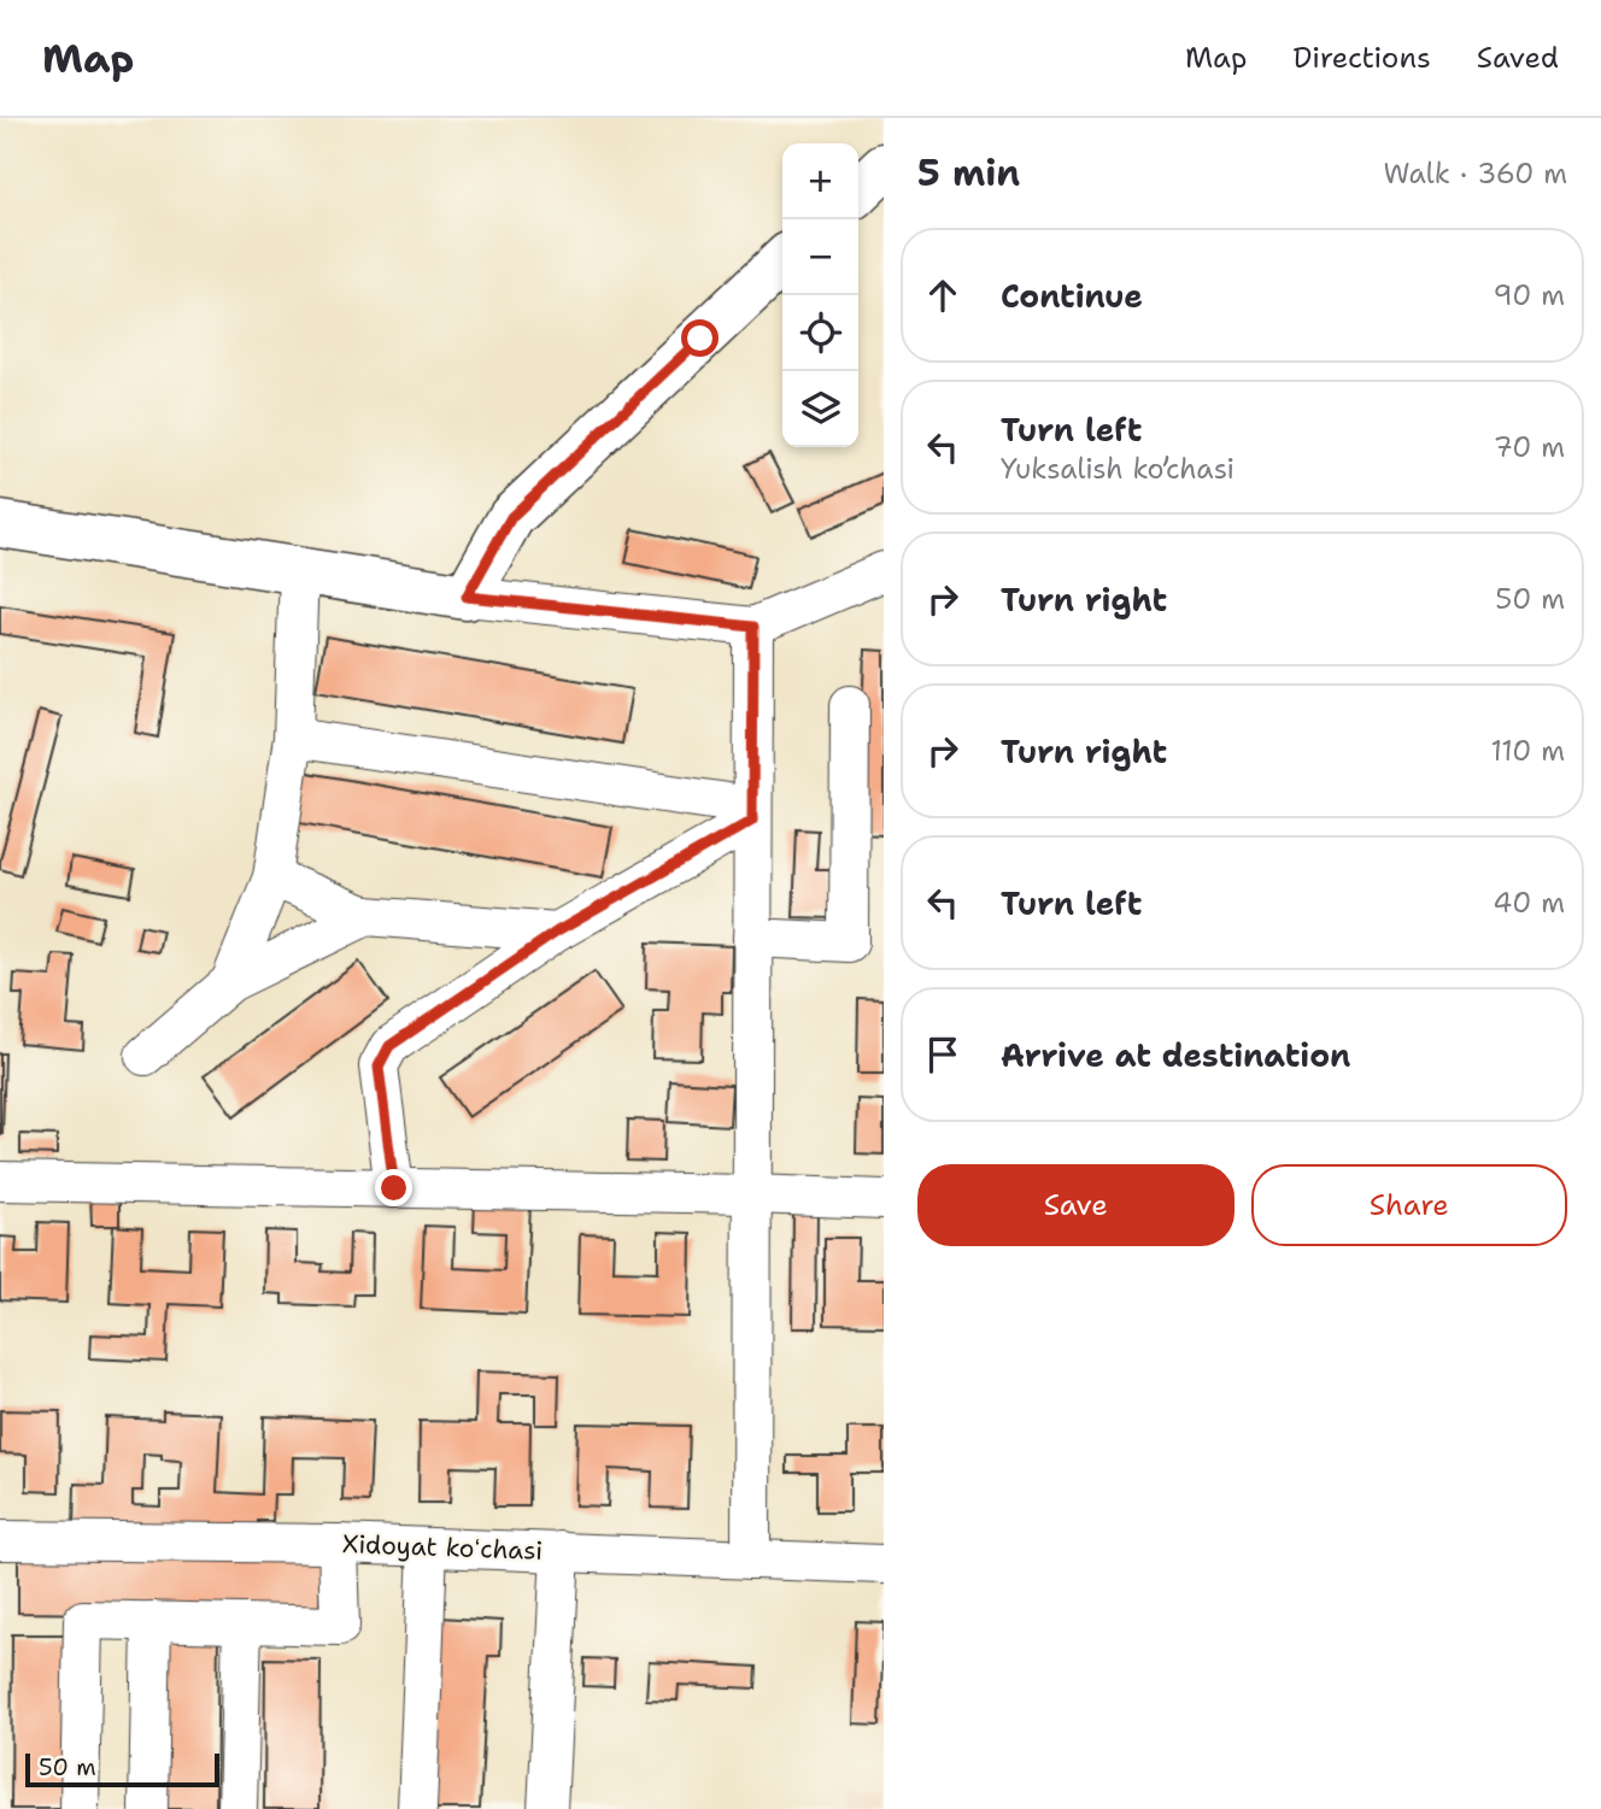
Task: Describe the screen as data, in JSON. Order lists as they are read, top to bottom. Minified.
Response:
{"streets":{"street":["Xidoyat koʻchasi"]},"scale_bar":"50 m","page":{"header":"Map","nav":["Map","Directions","Saved"],"heading":["5 min","Walk · 360 m"],"map_buttons":["+","−"],"list":[["Continue","90 m"],["Turn left","Yuksalish ko’chasi","70 m"],["Turn right","50 m"],["Turn right","110 m"],["Turn left","40 m"],"Arrive at destination"],"buttons":["Save","Share"],"scale":"50 m"}}
